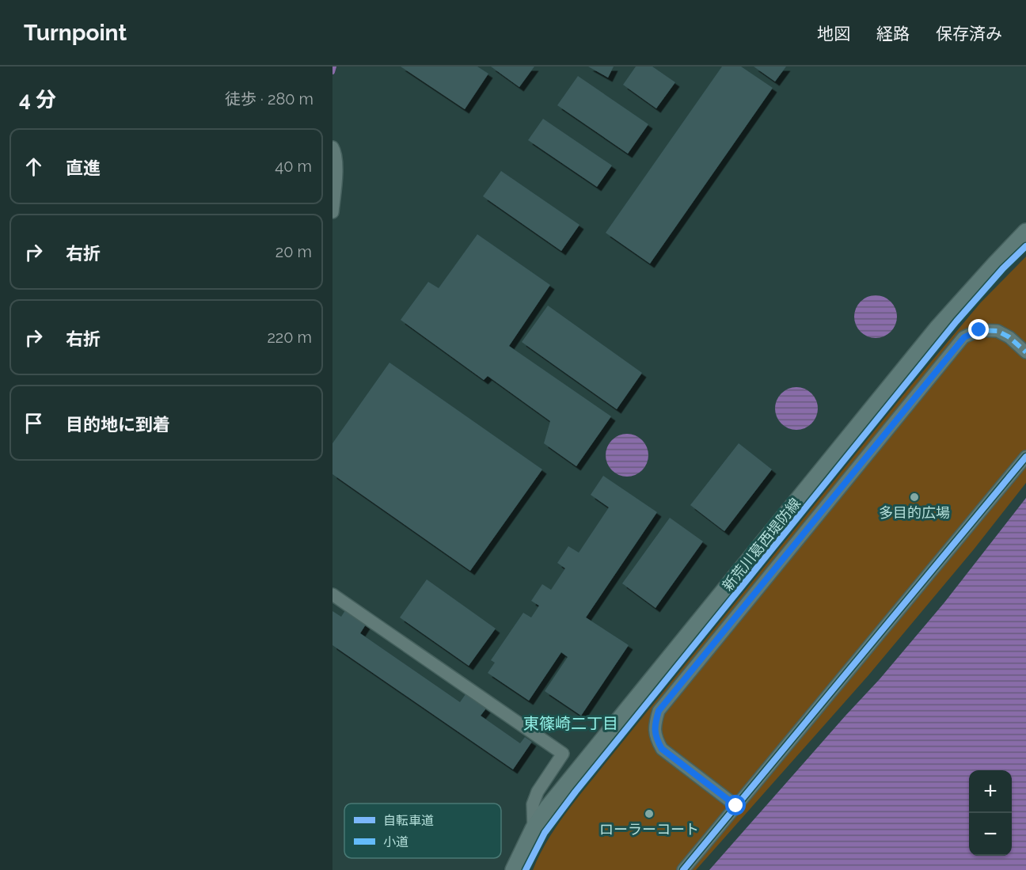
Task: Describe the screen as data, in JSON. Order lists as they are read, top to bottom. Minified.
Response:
{"streets":{"main road":["新荒川葛西堤防線"]},"districts":["東篠崎二丁目"],"places":["多目的広場","ローラーコート"],"legend":["自転車道","小道"],"page":{"header":"Turnpoint","nav":["地図","経路","保存済み"],"heading":["4 分","徒歩 · 280 m"],"list":[["直進","40 m"],["右折","20 m"],["右折","220 m"],"目的地に到着"],"map_buttons":["+","−"]}}
